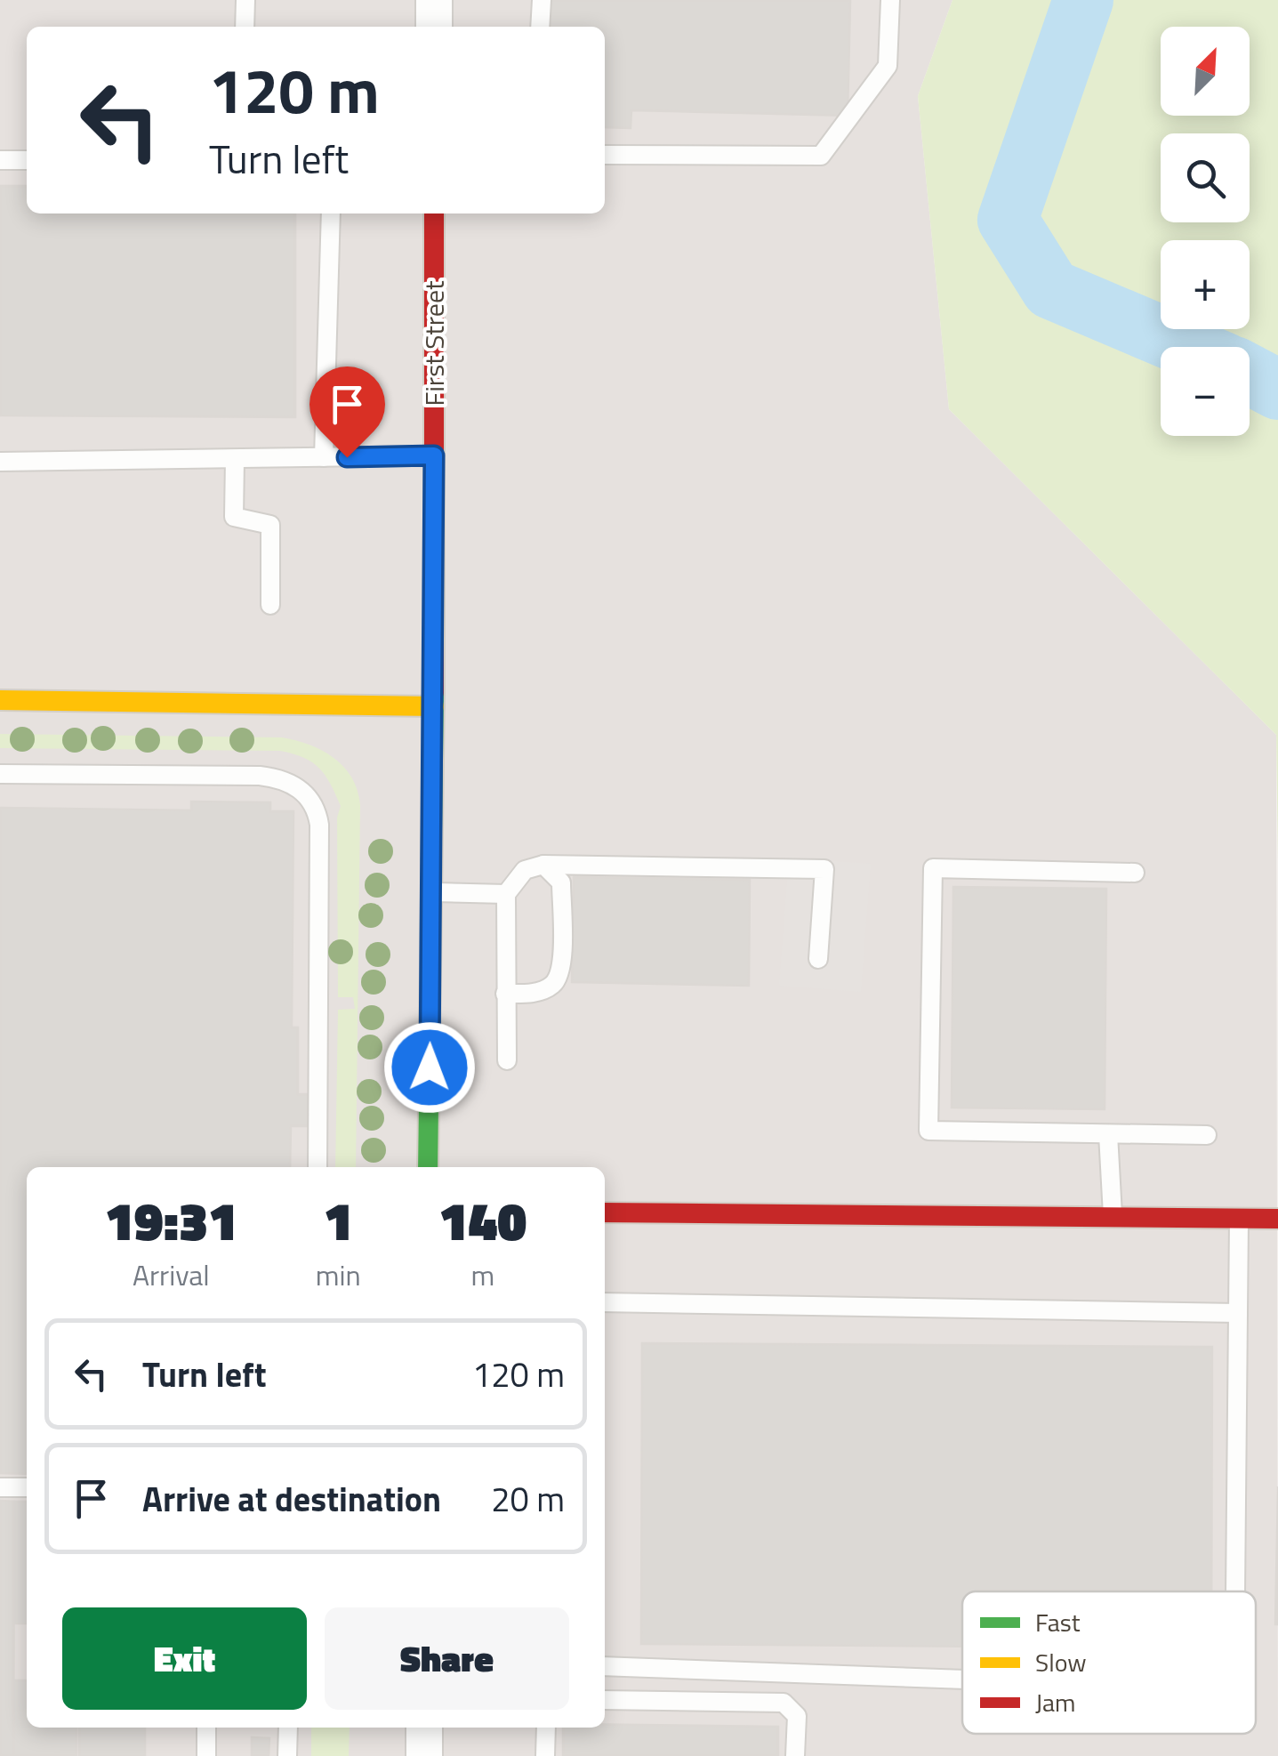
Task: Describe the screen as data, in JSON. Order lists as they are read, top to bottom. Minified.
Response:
{"streets":{"street":["First Street"]},"legend":["Fast","Slow","Jam"],"north":"top right","page":{"map_buttons":["+","−"],"turn":["120 m","Turn left"],"eta":["19:31","Arrival","1","min","140","m"],"list":[{"name":"Turn left","value":"120 m"},{"name":"Arrive at destination","value":"20 m"}],"buttons":["Exit","Share"]}}
